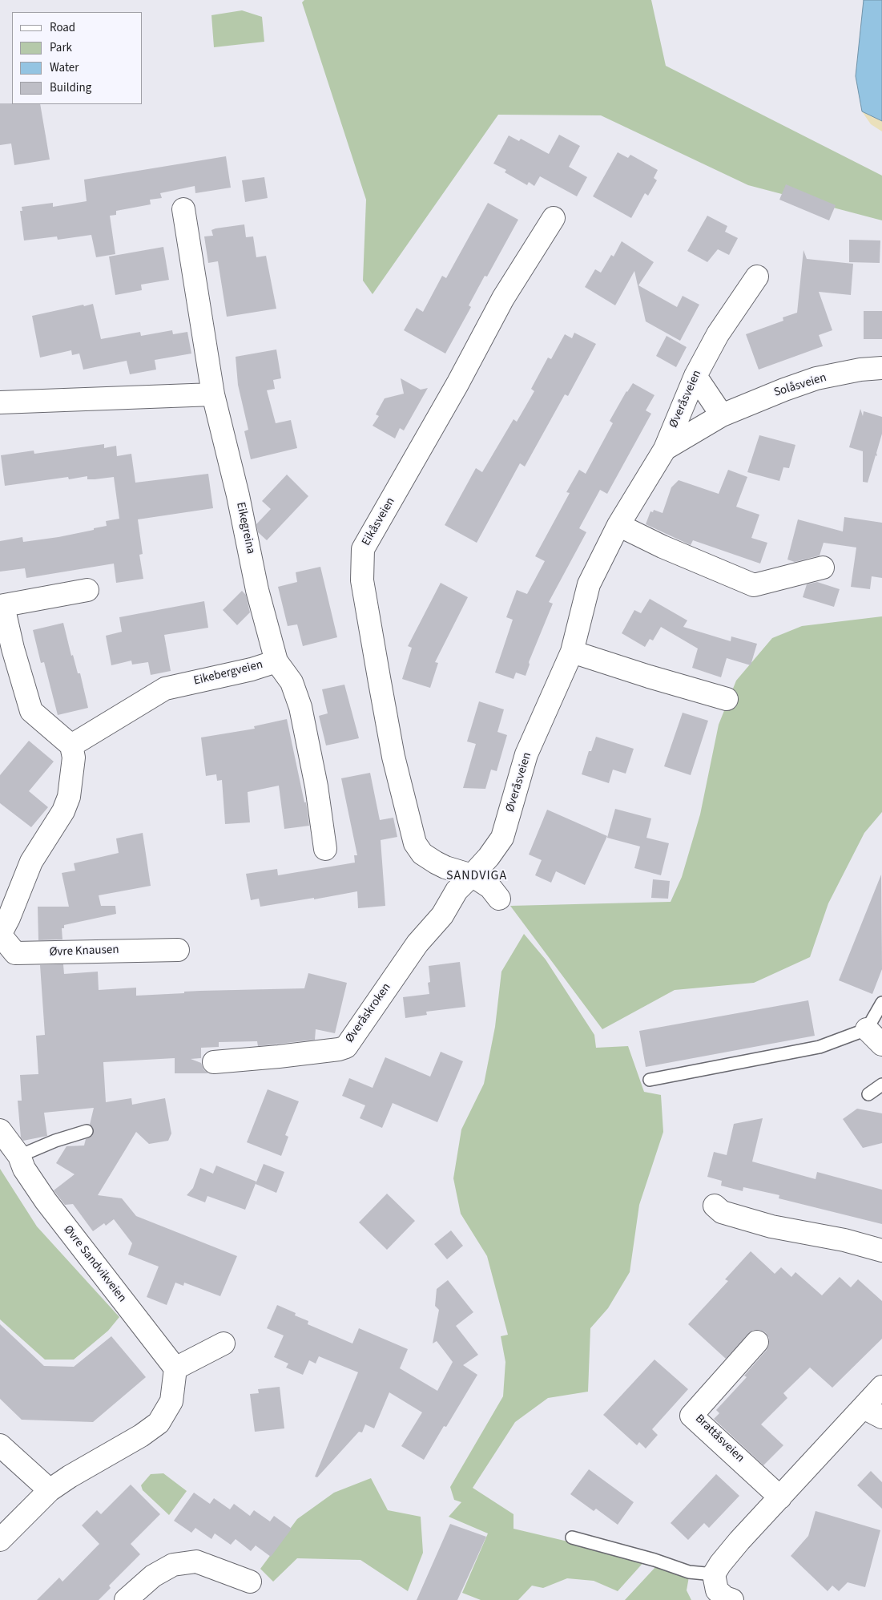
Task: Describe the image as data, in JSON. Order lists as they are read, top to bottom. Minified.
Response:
{"streets":{"street":["Solåsveien","Øveråsveien","Eikåsveien","Eikegreina","Eikebergveien","Øvre Knausen","Øveråskroken","Øvre Sandvikveien","Brattåsveien"]},"crossings":[["Solåsveien","Øveråsveien"],["Øveråsveien","Eikåsveien"],["Øveråsveien","Øveråskroken"],["Eikåsveien","Øveråskroken"],["Eikegreina","Eikebergveien"]],"districts":["SANDVIGA"],"legend":["Road","Park","Water","Building"]}
